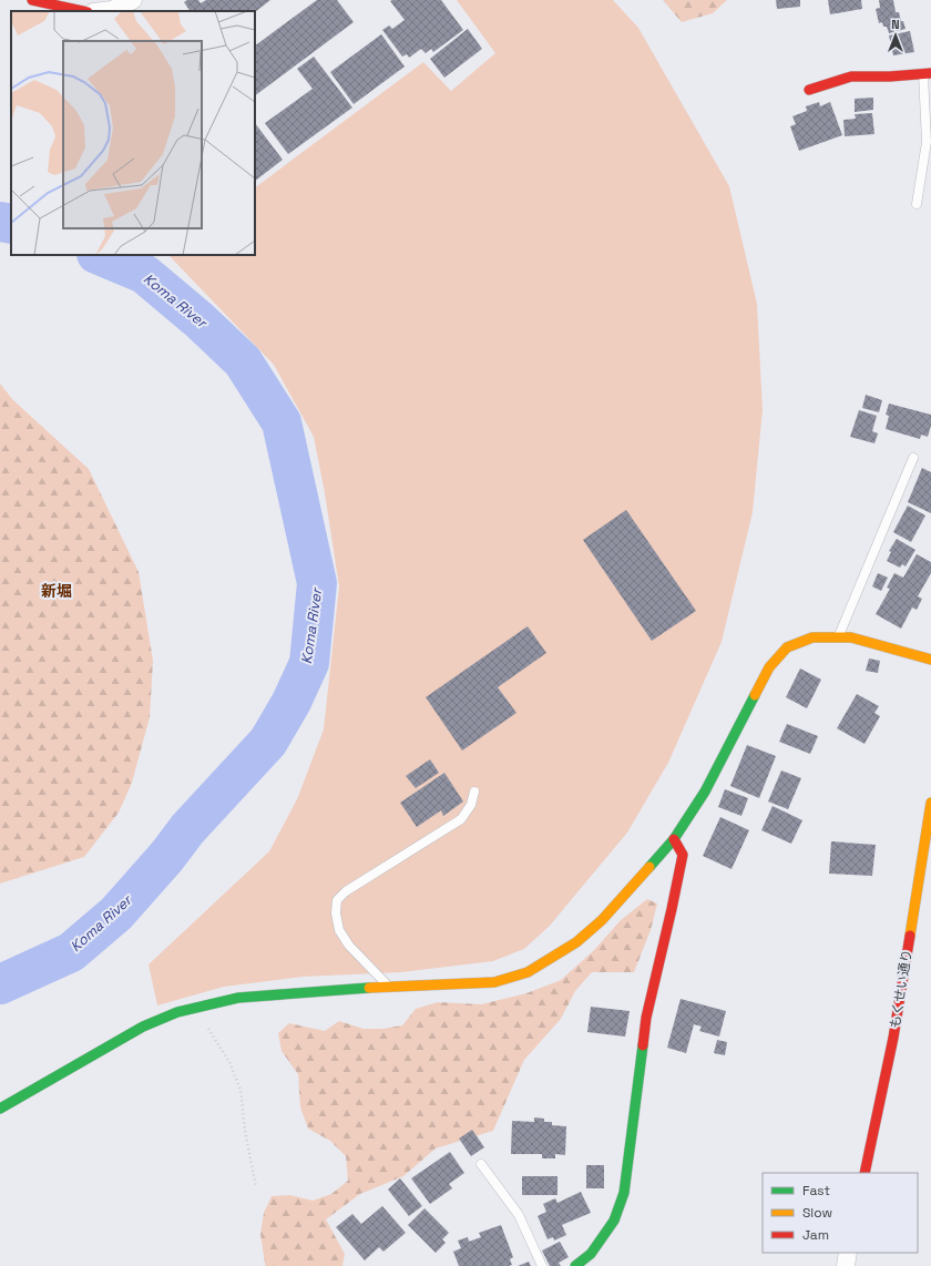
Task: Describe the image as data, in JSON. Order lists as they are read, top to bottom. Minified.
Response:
{"streets":{"street":["もくせい通り"]},"districts":["新堀"],"water":["Koma River"],"legend":["Fast","Slow","Jam"],"north":"top"}
